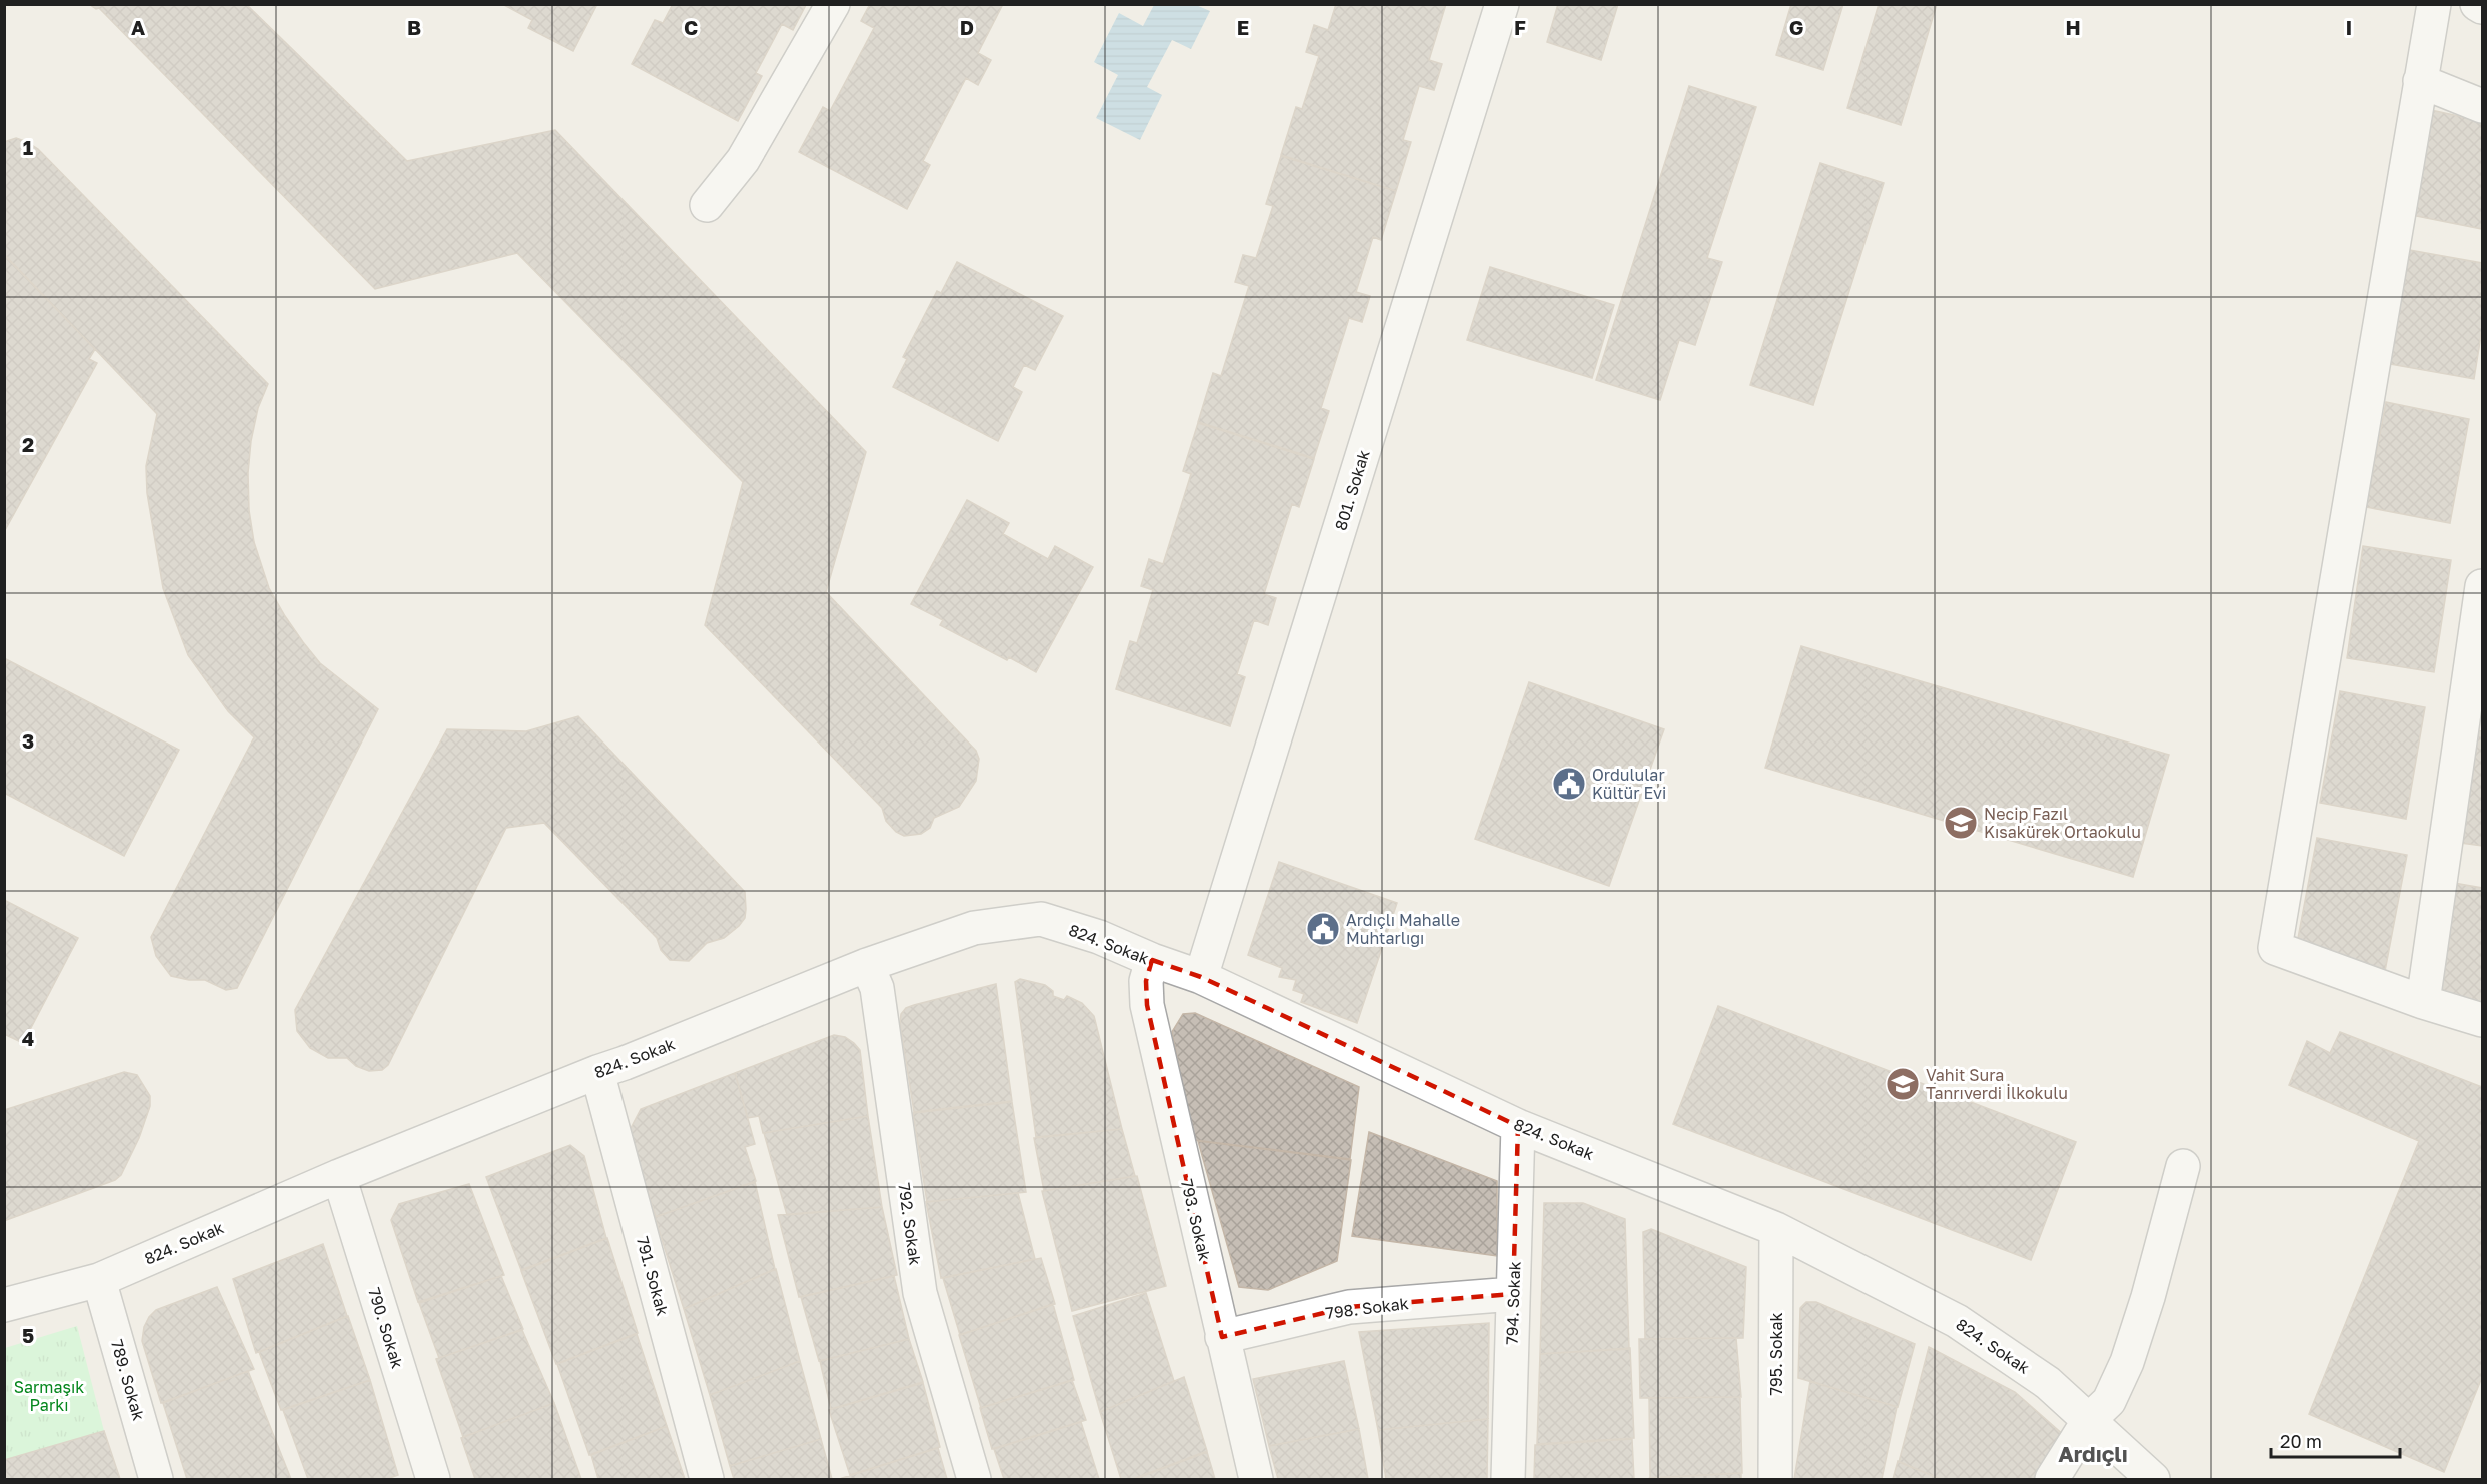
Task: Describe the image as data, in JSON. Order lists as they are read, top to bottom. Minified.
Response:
{"streets":{"street":["801. Sokak","824. Sokak","793. Sokak","792. Sokak","791. Sokak","794. Sokak","798. Sokak","790. Sokak","795. Sokak","789. Sokak"]},"crossings":[["801. Sokak","824. Sokak"],["824. Sokak","793. Sokak"],["824. Sokak","792. Sokak"],["824. Sokak","791. Sokak"],["824. Sokak","794. Sokak"],["824. Sokak","790. Sokak"],["824. Sokak","795. Sokak"],["824. Sokak","789. Sokak"],["793. Sokak","798. Sokak"],["794. Sokak","798. Sokak"]],"districts":["Ardıçlı"],"parks":["Sarmaşık Parkı"],"places":{"public building":["Ordulular Kültür Evi","Ardıçlı Mahalle Muhtarlığı"],"school or university":["Necip Fazıl Kısakürek Ortaokulu","Vahit Sura Tanrıverdi İlkokulu"]},"scale_bar":"20 m","grid":{"columns":["A","B","C","D","E","F","G","H","I"],"rows":["1","2","3","4","5"]}}
